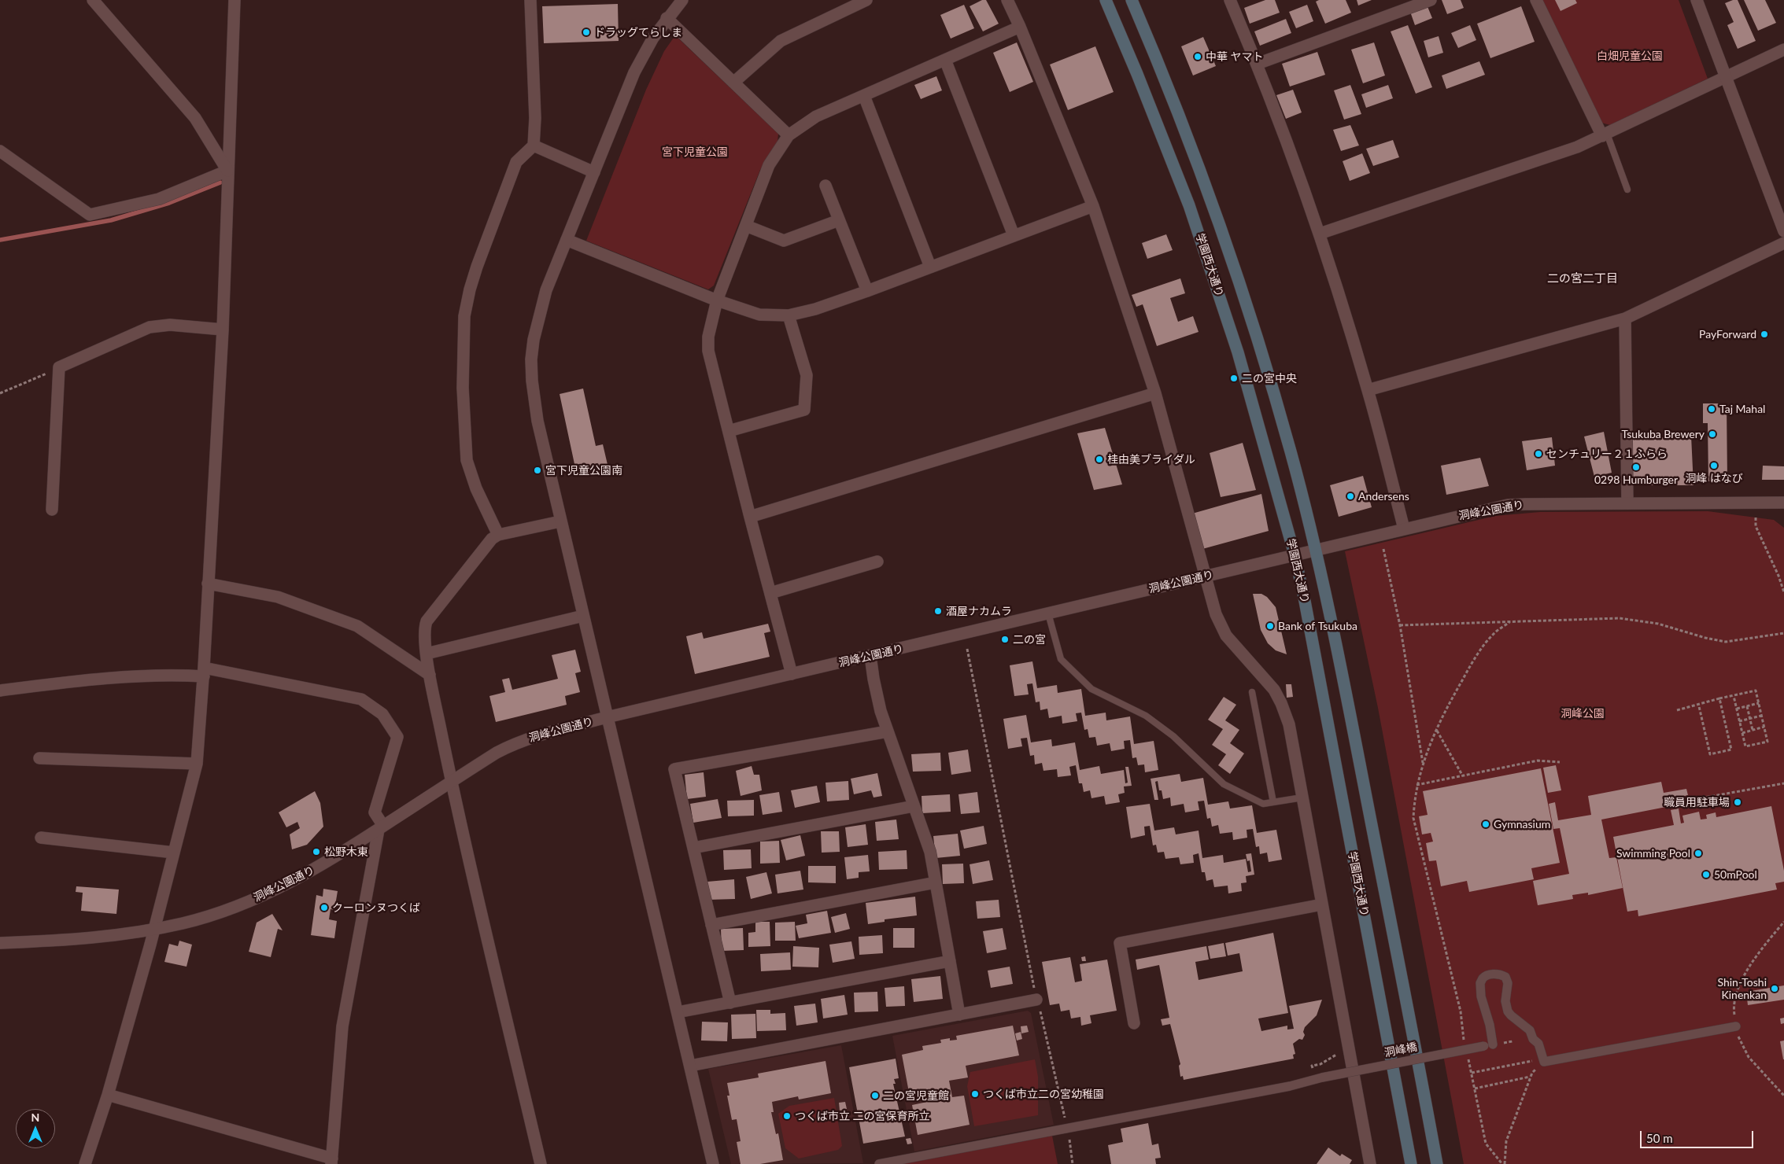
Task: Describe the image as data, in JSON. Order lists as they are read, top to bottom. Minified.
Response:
{"streets":{"main road":["学園西大通り"],"street":["洞峰公園通り","洞峰橋"]},"crossings":[["学園西大通り","洞峰公園通り"]],"districts":["二の宮二丁目"],"parks":["白畑児童公園","宮下児童公園","洞峰公園"],"places":["ドラッグてらしま","中華 ヤマト","PayForward","二の宮中央","Taj Mahal","Tsukuba Brewery","センチュリー２１ふらら","桂由美ブライダル","洞峰 はなび","0298 Humburger","宮下児童公園南","Andersens","酒屋ナカムラ","Bank of Tsukuba","二の宮","職員用駐車場","Gymnasium","松野木東","Swimming Pool","50mPool","クーロンヌつくば","Shin-Toshi Kinenkan","つくば市立二の宮幼稚園","二の宮児童館","つくば市立 二の宮保育所立"],"scale_bar":"50 m","north":"top"}
